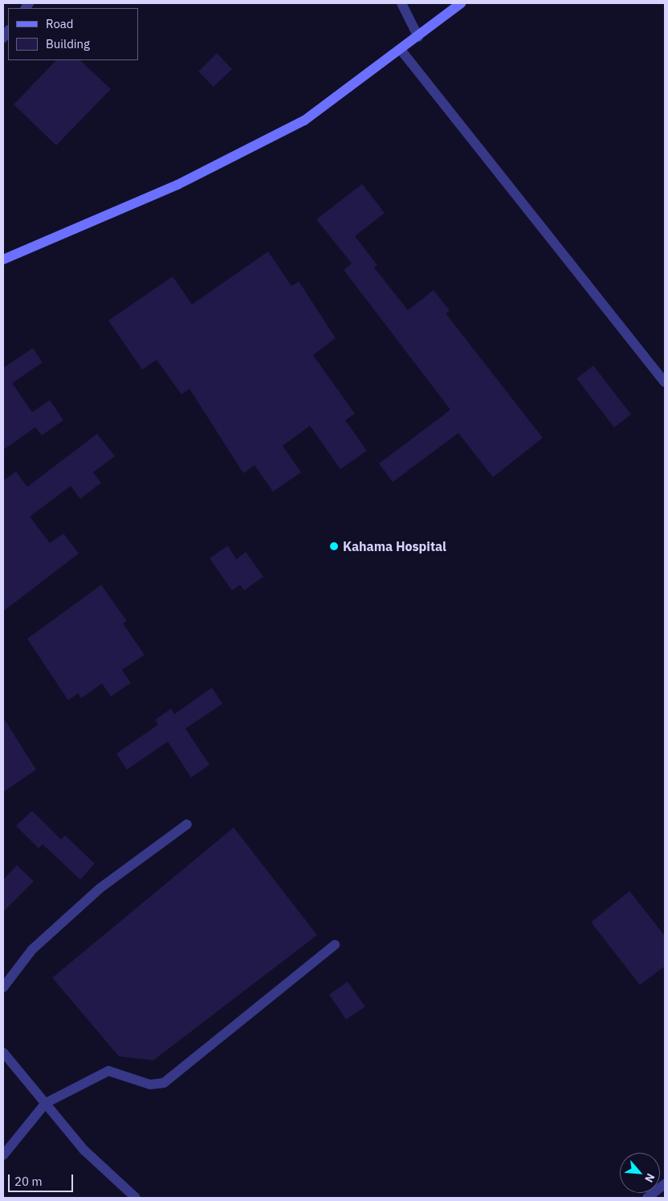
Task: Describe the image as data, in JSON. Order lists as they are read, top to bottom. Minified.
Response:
{"places":["Kahama Hospital"],"legend":["Road","Building"],"scale_bar":"20 m","north":"bottom right"}
